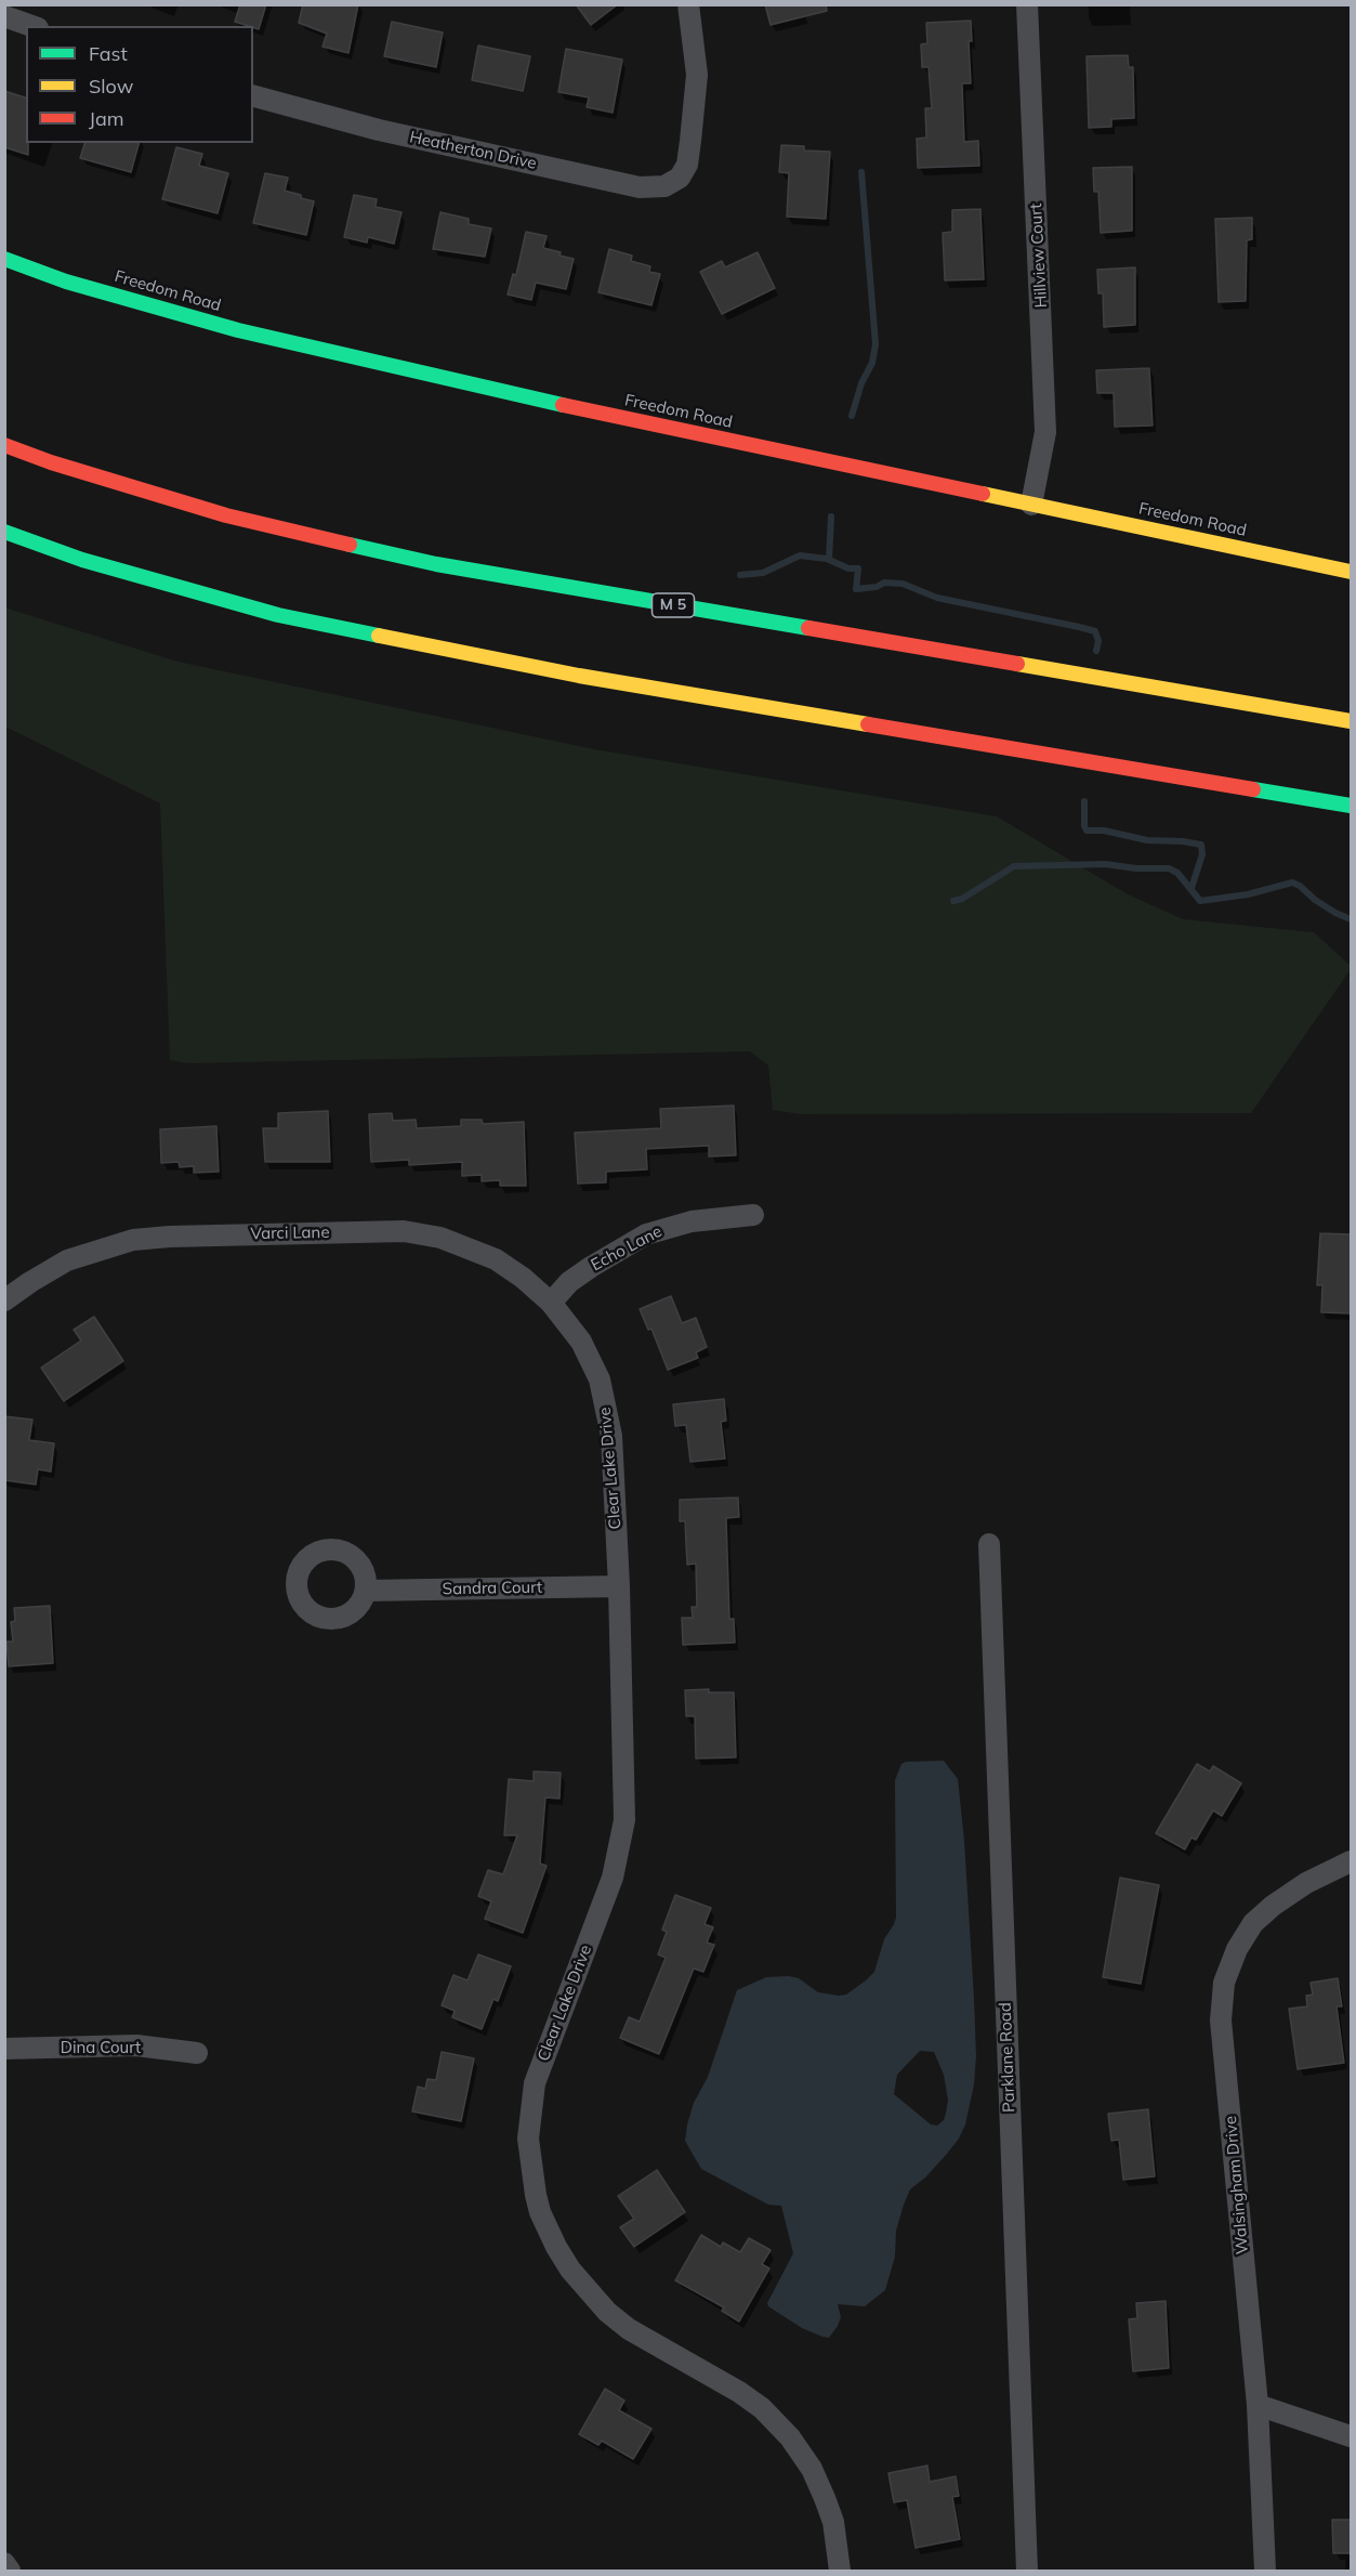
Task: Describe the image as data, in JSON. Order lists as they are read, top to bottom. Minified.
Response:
{"streets":{"main road":["Freedom Road","M 5"],"street":["Heatherton Drive","Hillview Court","Varci Lane","Echo Lane","Clear Lake Drive","Sandra Court","Dina Court","Parklane Road","Walsingham Drive"]},"crossings":[["Hillview Court","Freedom Road"],["Varci Lane","Echo Lane"],["Varci Lane","Clear Lake Drive"],["Echo Lane","Clear Lake Drive"],["Clear Lake Drive","Sandra Court"]],"legend":["Fast","Slow","Jam"]}
